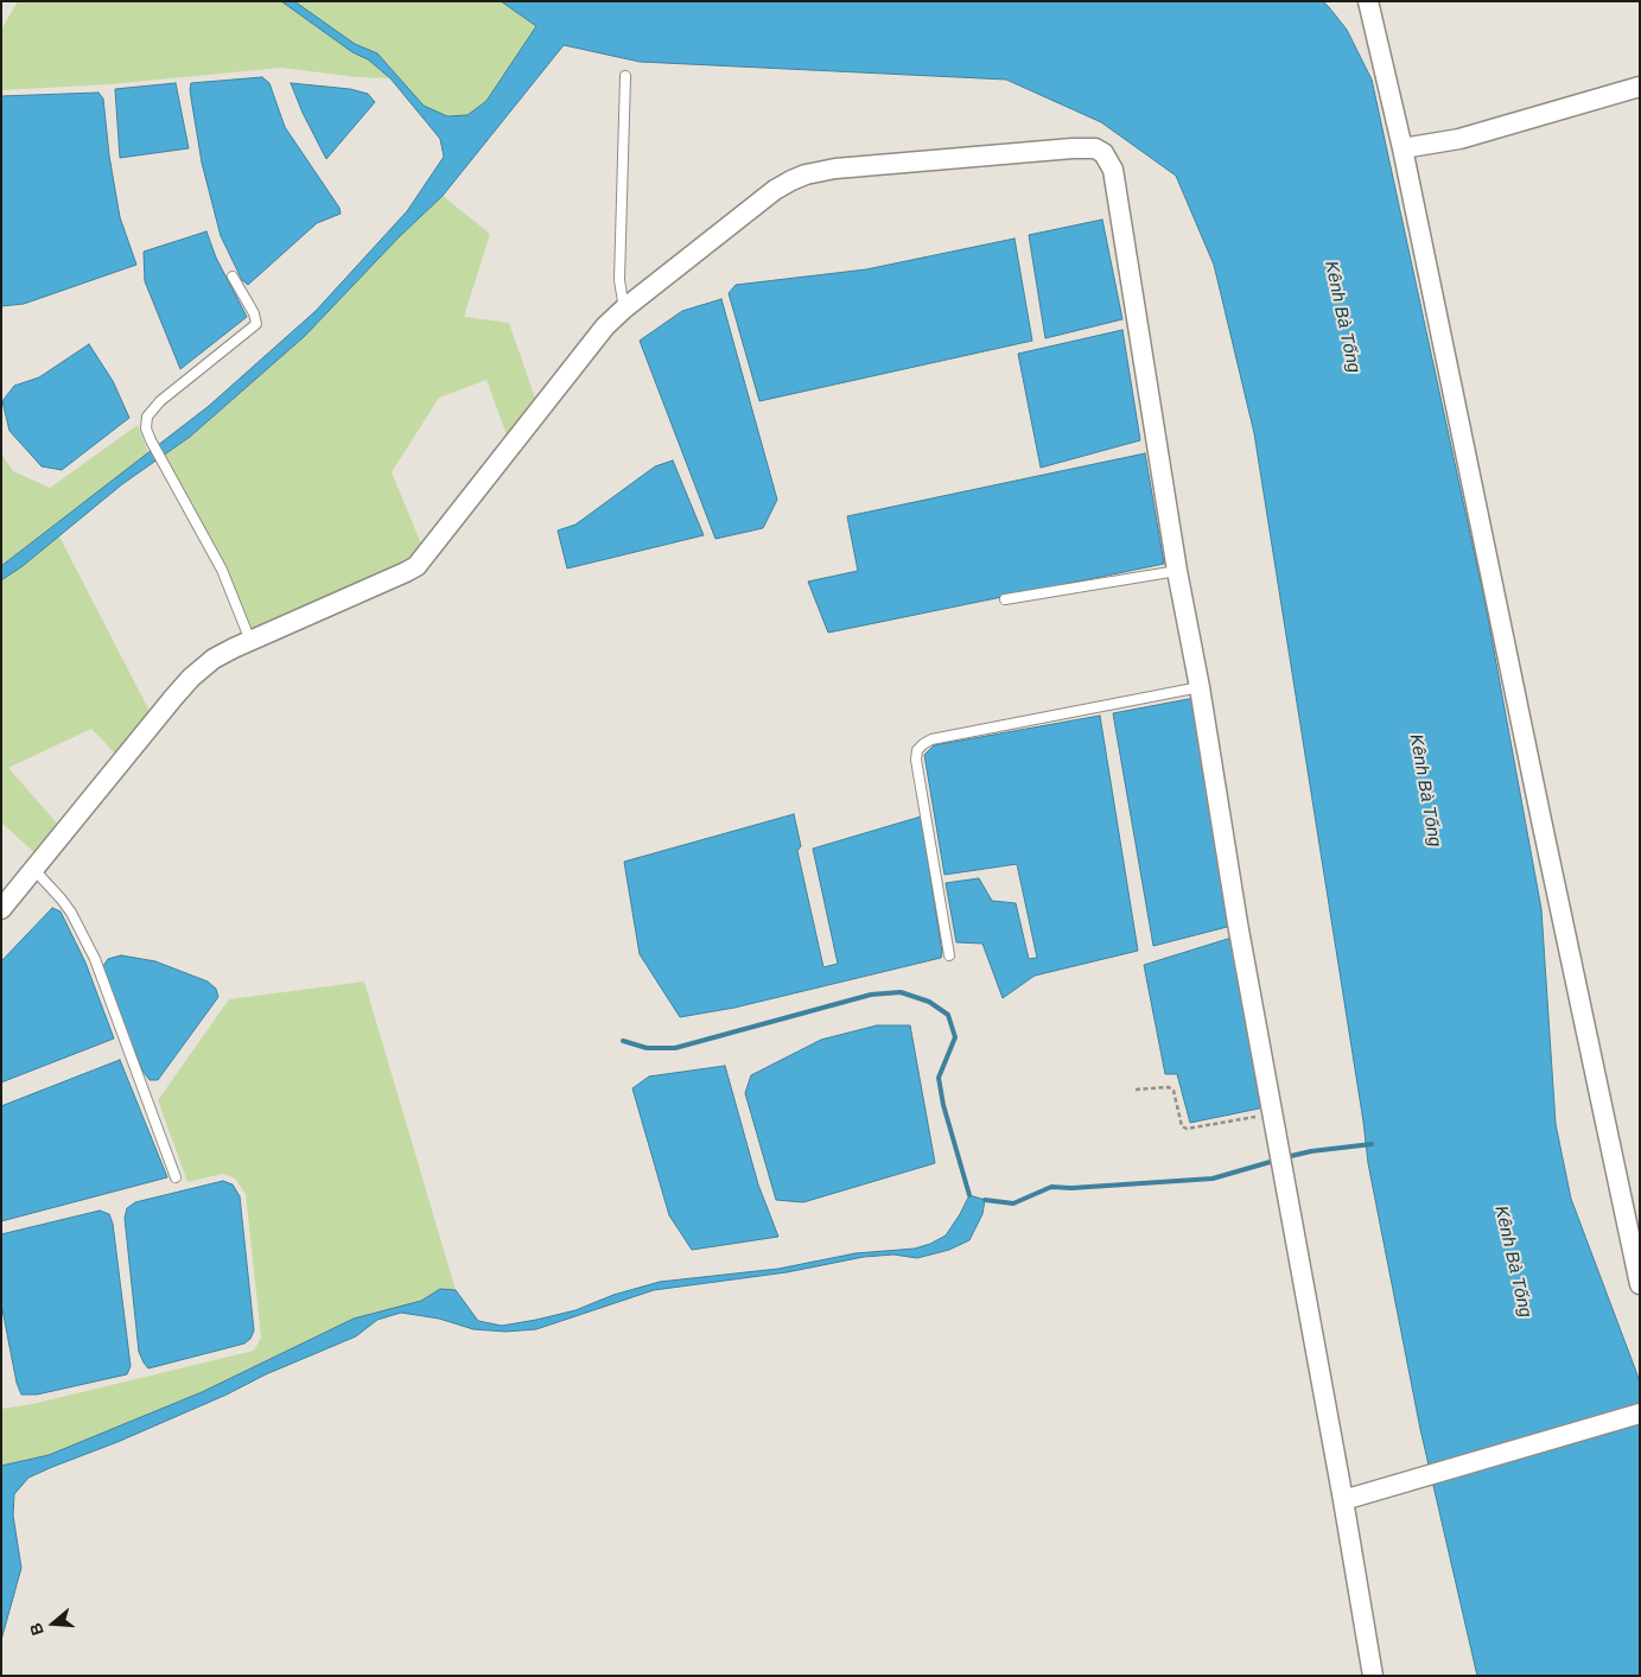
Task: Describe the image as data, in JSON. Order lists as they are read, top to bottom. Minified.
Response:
{"water":["Kênh Bà Tống"],"north":"left"}
